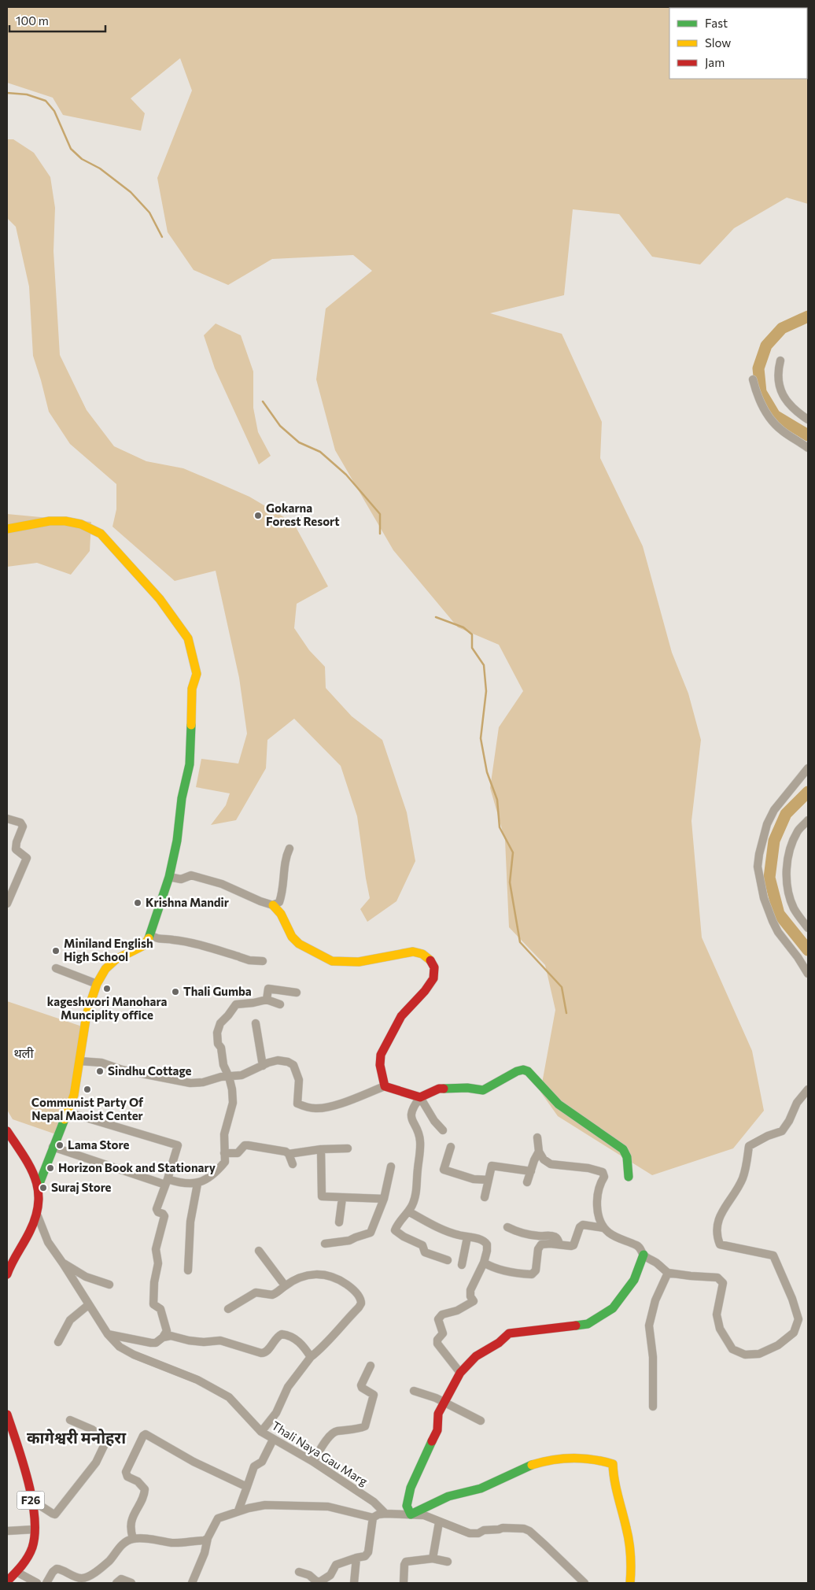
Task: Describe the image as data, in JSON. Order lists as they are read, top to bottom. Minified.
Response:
{"streets":{"street":["Thali Naya Gau Marg","F26"]},"districts":["थली","कागेश्वरी मनोहरा"],"places":["Gokarna Forest Resort","Krishna Mandir","Miniland English High School","kageshwori Manohara Munciplity office","Thali Gumba","Sindhu Cottage","Communist Party Of Nepal Maoist Center","Lama Store","Horizon Book and Stationary","Suraj Store"],"legend":["Fast","Slow","Jam"],"scale_bar":"100 m"}
